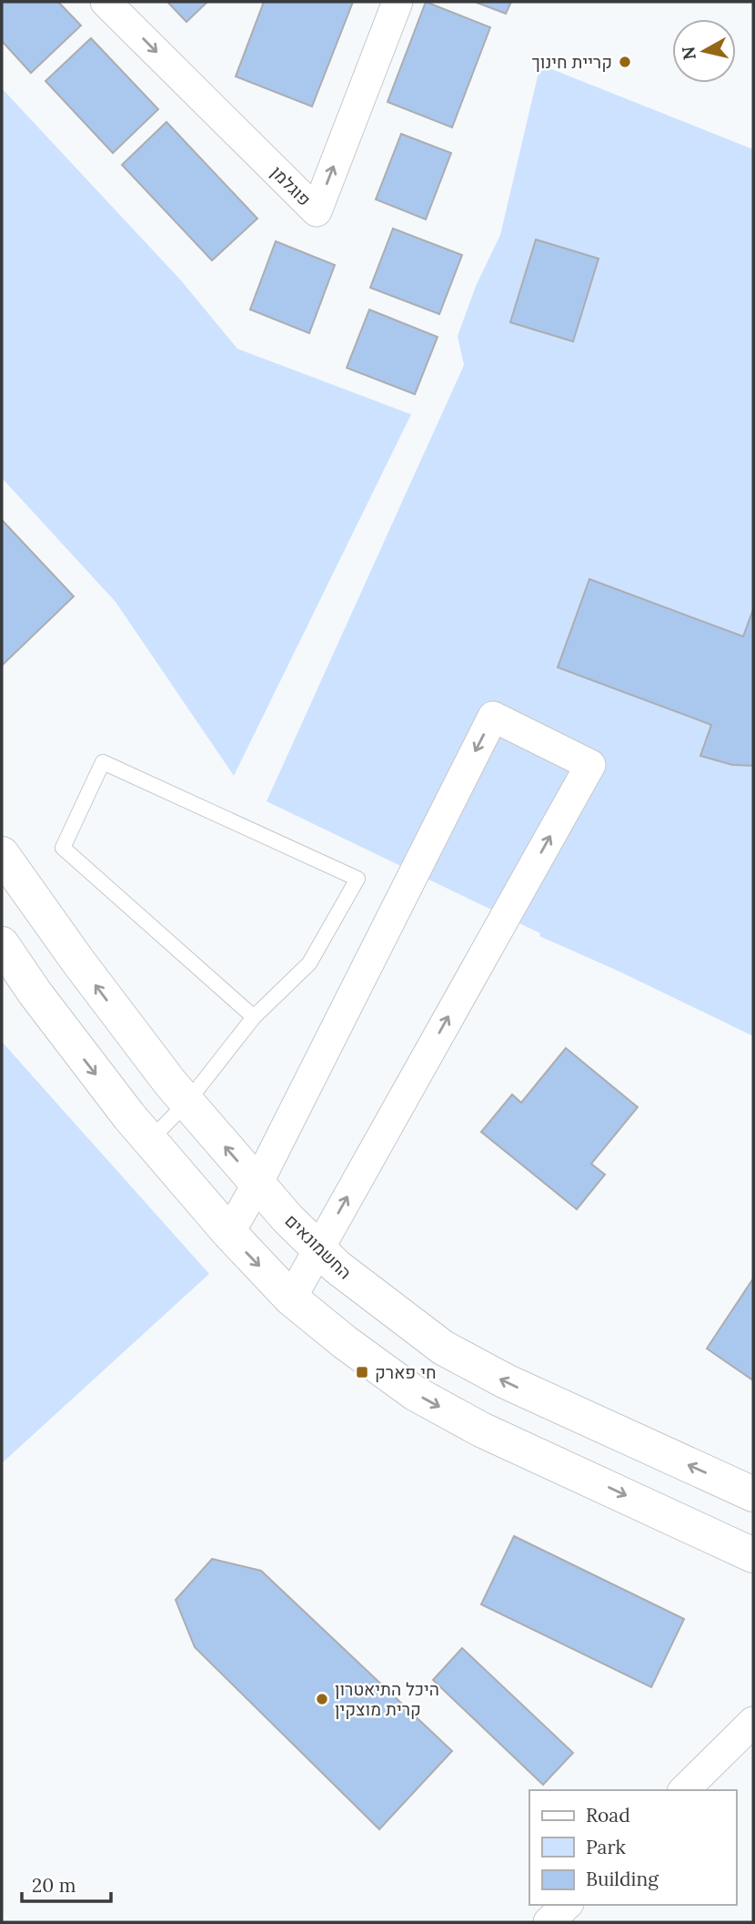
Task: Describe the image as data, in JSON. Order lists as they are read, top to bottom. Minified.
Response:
{"streets":{"street":["פוגלמן","החשמונאים"]},"places":{"other":["קריית חינוך","היכל התיאטרון קרית מוצקין"],"transit":["חי פארק"]},"legend":["Road","Park","Building"],"scale_bar":"20 m","north":"left"}
